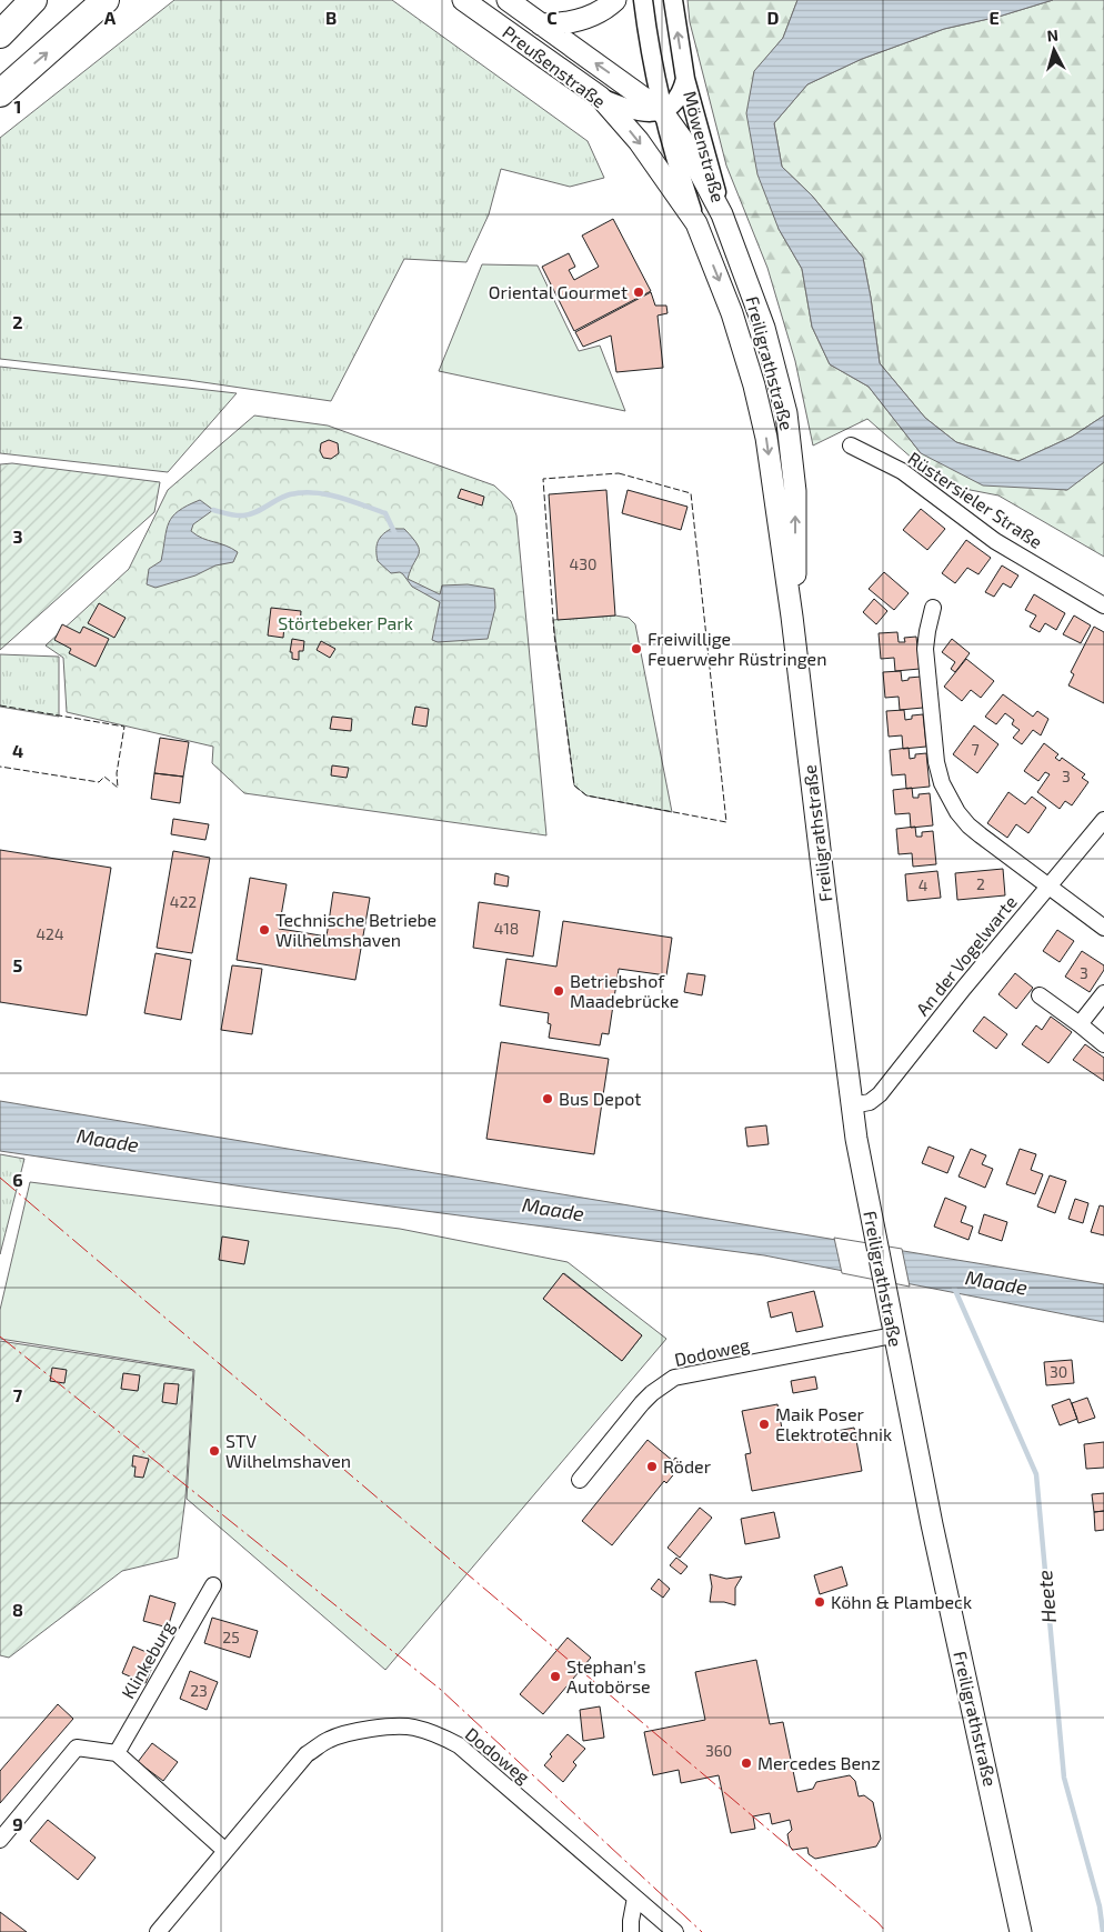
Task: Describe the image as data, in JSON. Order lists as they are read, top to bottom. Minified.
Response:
{"streets":{"main road":["Preußenstraße","Freiligrathstraße"],"street":["Möwenstraße","Rüstersieler Straße","An der Vogelwarte","Dodoweg","Klinkeburg"]},"crossings":[["Preußenstraße","Möwenstraße"],["Preußenstraße","Freiligrathstraße"],["Möwenstraße","Freiligrathstraße"],["Freiligrathstraße","An der Vogelwarte"],["Freiligrathstraße","Dodoweg"]],"water":["Maade","Heete"],"parks":["Störtebeker Park"],"places":["Oriental Gourmet","Freiwillige Feuerwehr Rüstringen","Technische Betriebe Wilhelmshaven","Betriebshof Maadebrücke","Bus Depot","Maik Poser Elektrotechnik","STV Wilhelmshaven","Röder","Köhn & Plambeck","Stephan's Autobörse","Mercedes Benz"],"house_numbers":["430","7","3","2","4","422","418","424","3","30","25","23","360"],"north":"top","grid":{"columns":["A","B","C","D","E"],"rows":["1","2","3","4","5","6","7","8","9"]}}
